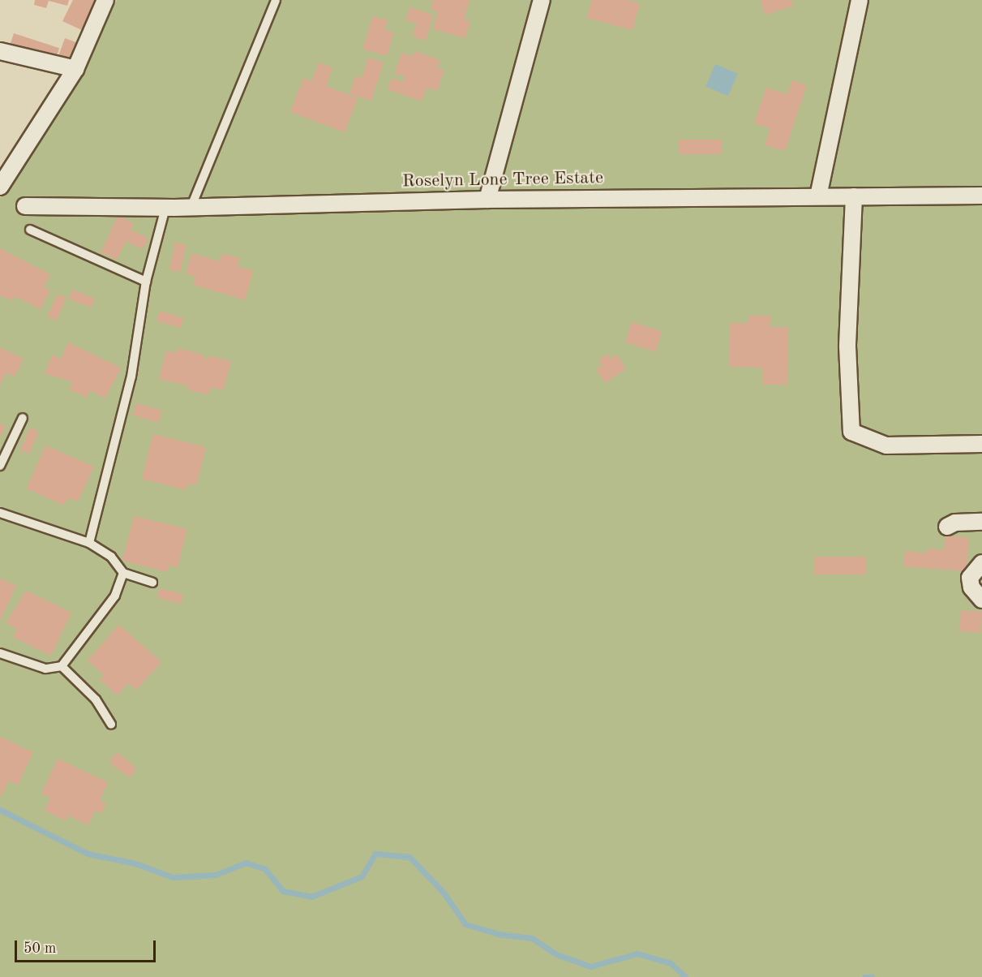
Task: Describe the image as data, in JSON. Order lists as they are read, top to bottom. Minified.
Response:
{"streets":{"street":["Roselyn Lone Tree Estate"]},"scale_bar":"50 m"}
